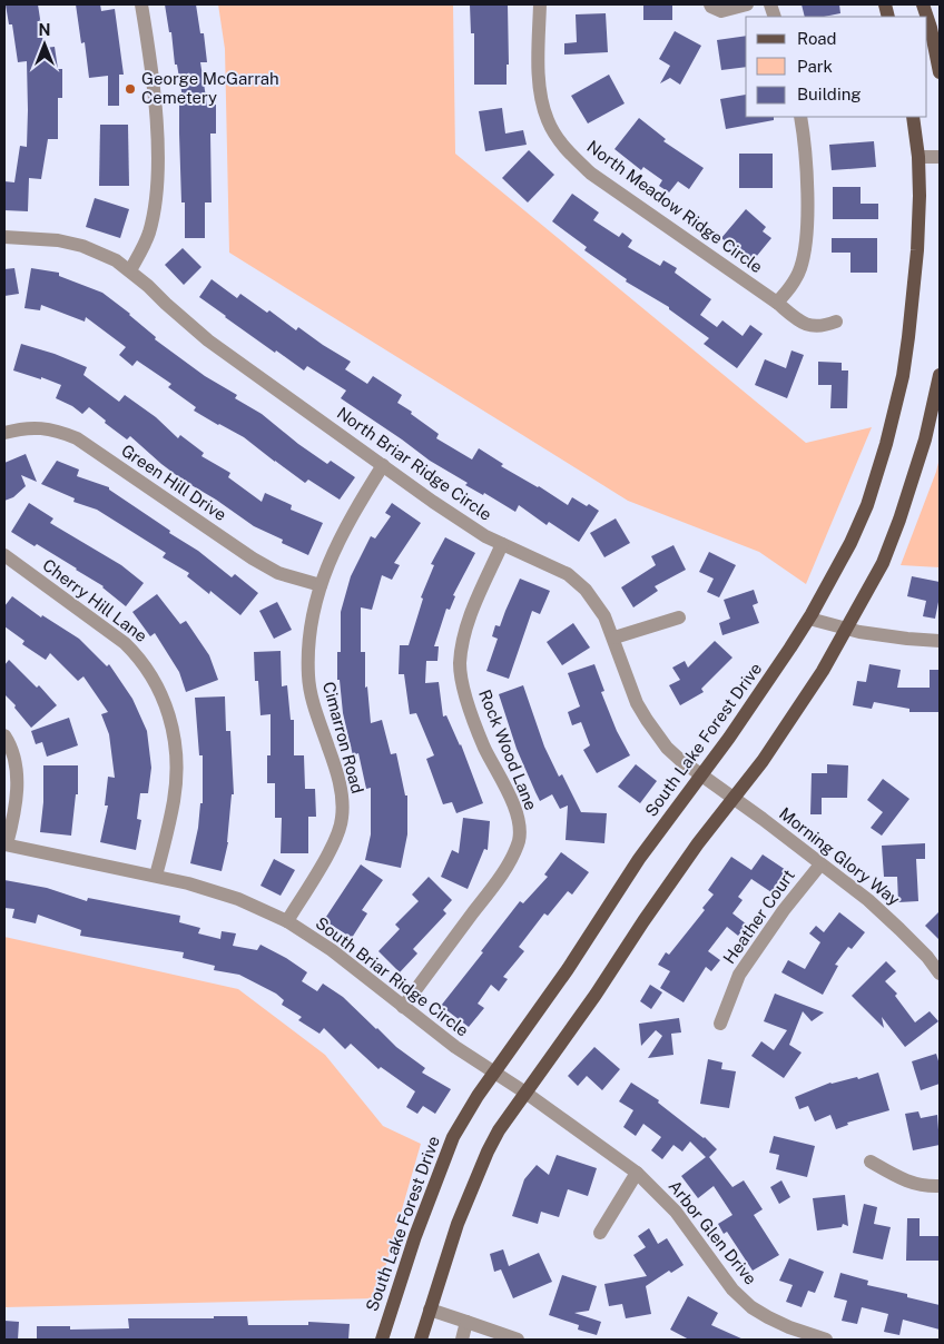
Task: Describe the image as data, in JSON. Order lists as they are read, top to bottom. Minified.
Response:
{"streets":{"main road":["South Lake Forest Drive"],"street":["North Meadow Ridge Circle","North Briar Ridge Circle","Green Hill Drive","Cherry Hill Lane","Cimarron Road","Rock Wood Lane","Morning Glory Way","Heather Court","South Briar Ridge Circle","Arbor Glen Drive"]},"crossings":[["North Briar Ridge Circle","Cimarron Road"],["North Briar Ridge Circle","South Lake Forest Drive"],["North Briar Ridge Circle","Rock Wood Lane"],["North Briar Ridge Circle","Morning Glory Way"],["Green Hill Drive","Cimarron Road"],["Cherry Hill Lane","South Briar Ridge Circle"],["Cimarron Road","South Briar Ridge Circle"],["South Lake Forest Drive","South Briar Ridge Circle"],["Rock Wood Lane","South Briar Ridge Circle"],["Morning Glory Way","Heather Court"],["South Briar Ridge Circle","Arbor Glen Drive"]],"places":["George McGarrah Cemetery"],"legend":["Road","Park","Building"],"north":"top"}
